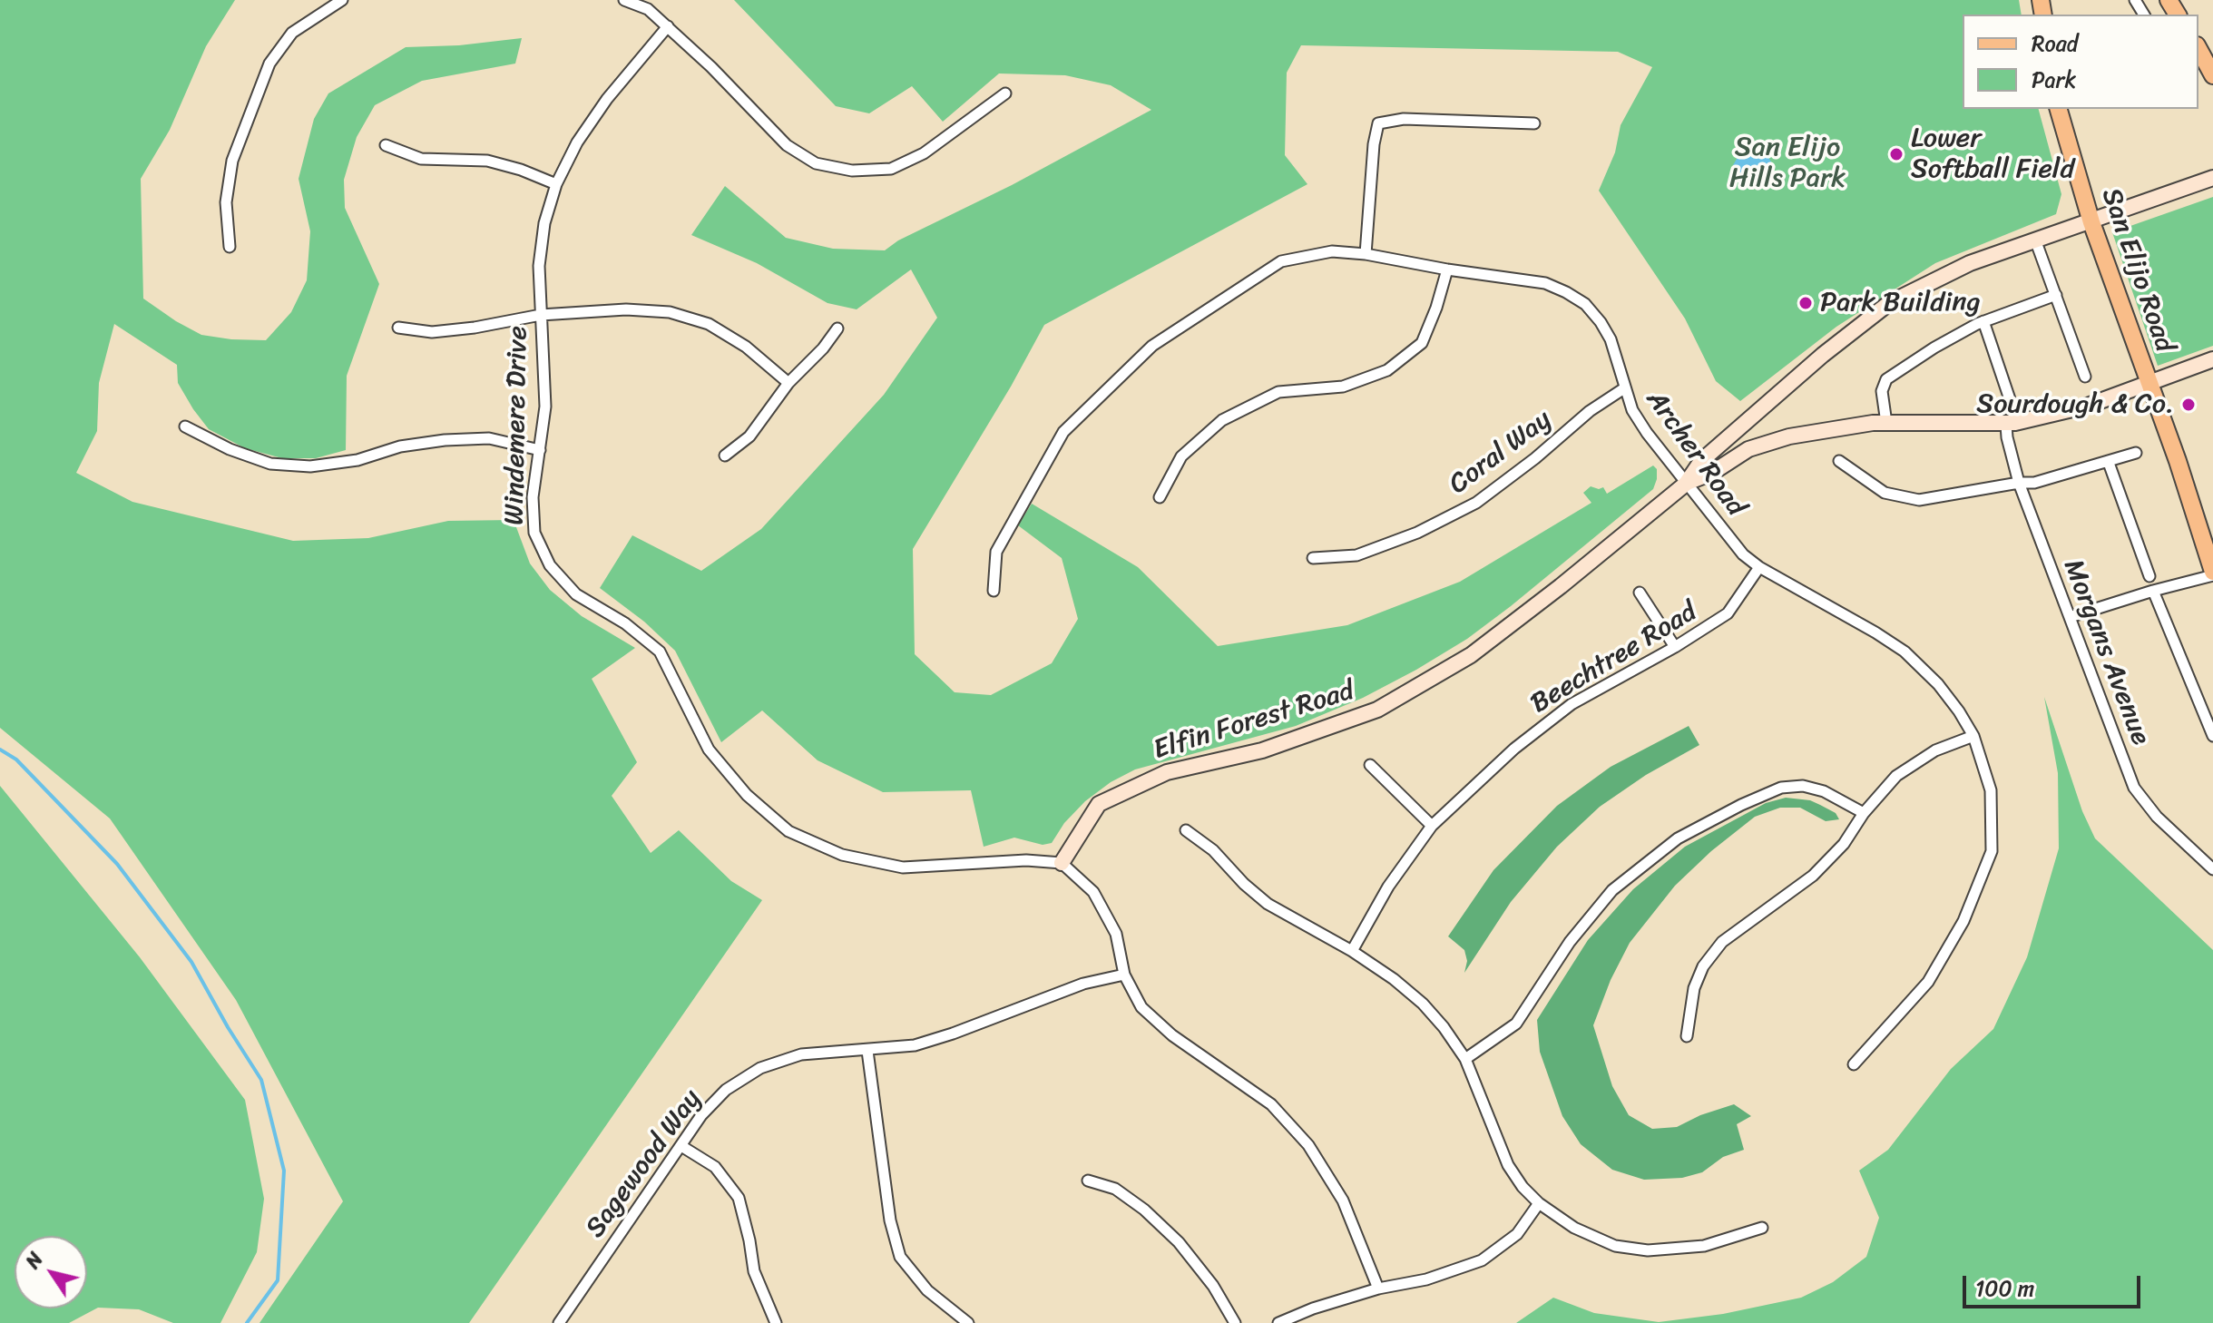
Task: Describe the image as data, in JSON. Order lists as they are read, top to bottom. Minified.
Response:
{"streets":{"main road":["San Elijo Road"],"street":["Windemere Drive","Coral Way","Archer Road","Morgans Avenue","Beechtree Road","Elfin Forest Road","Sagewood Way"]},"crossings":[["Windemere Drive","Elfin Forest Road"],["Coral Way","Archer Road"],["Archer Road","Beechtree Road"],["Archer Road","Elfin Forest Road"]],"parks":["San Elijo Hills Park"],"places":["Lower Softball Field","Park Building","Sourdough & Co."],"legend":["Road","Park"],"scale_bar":"100 m","north":"top left"}
